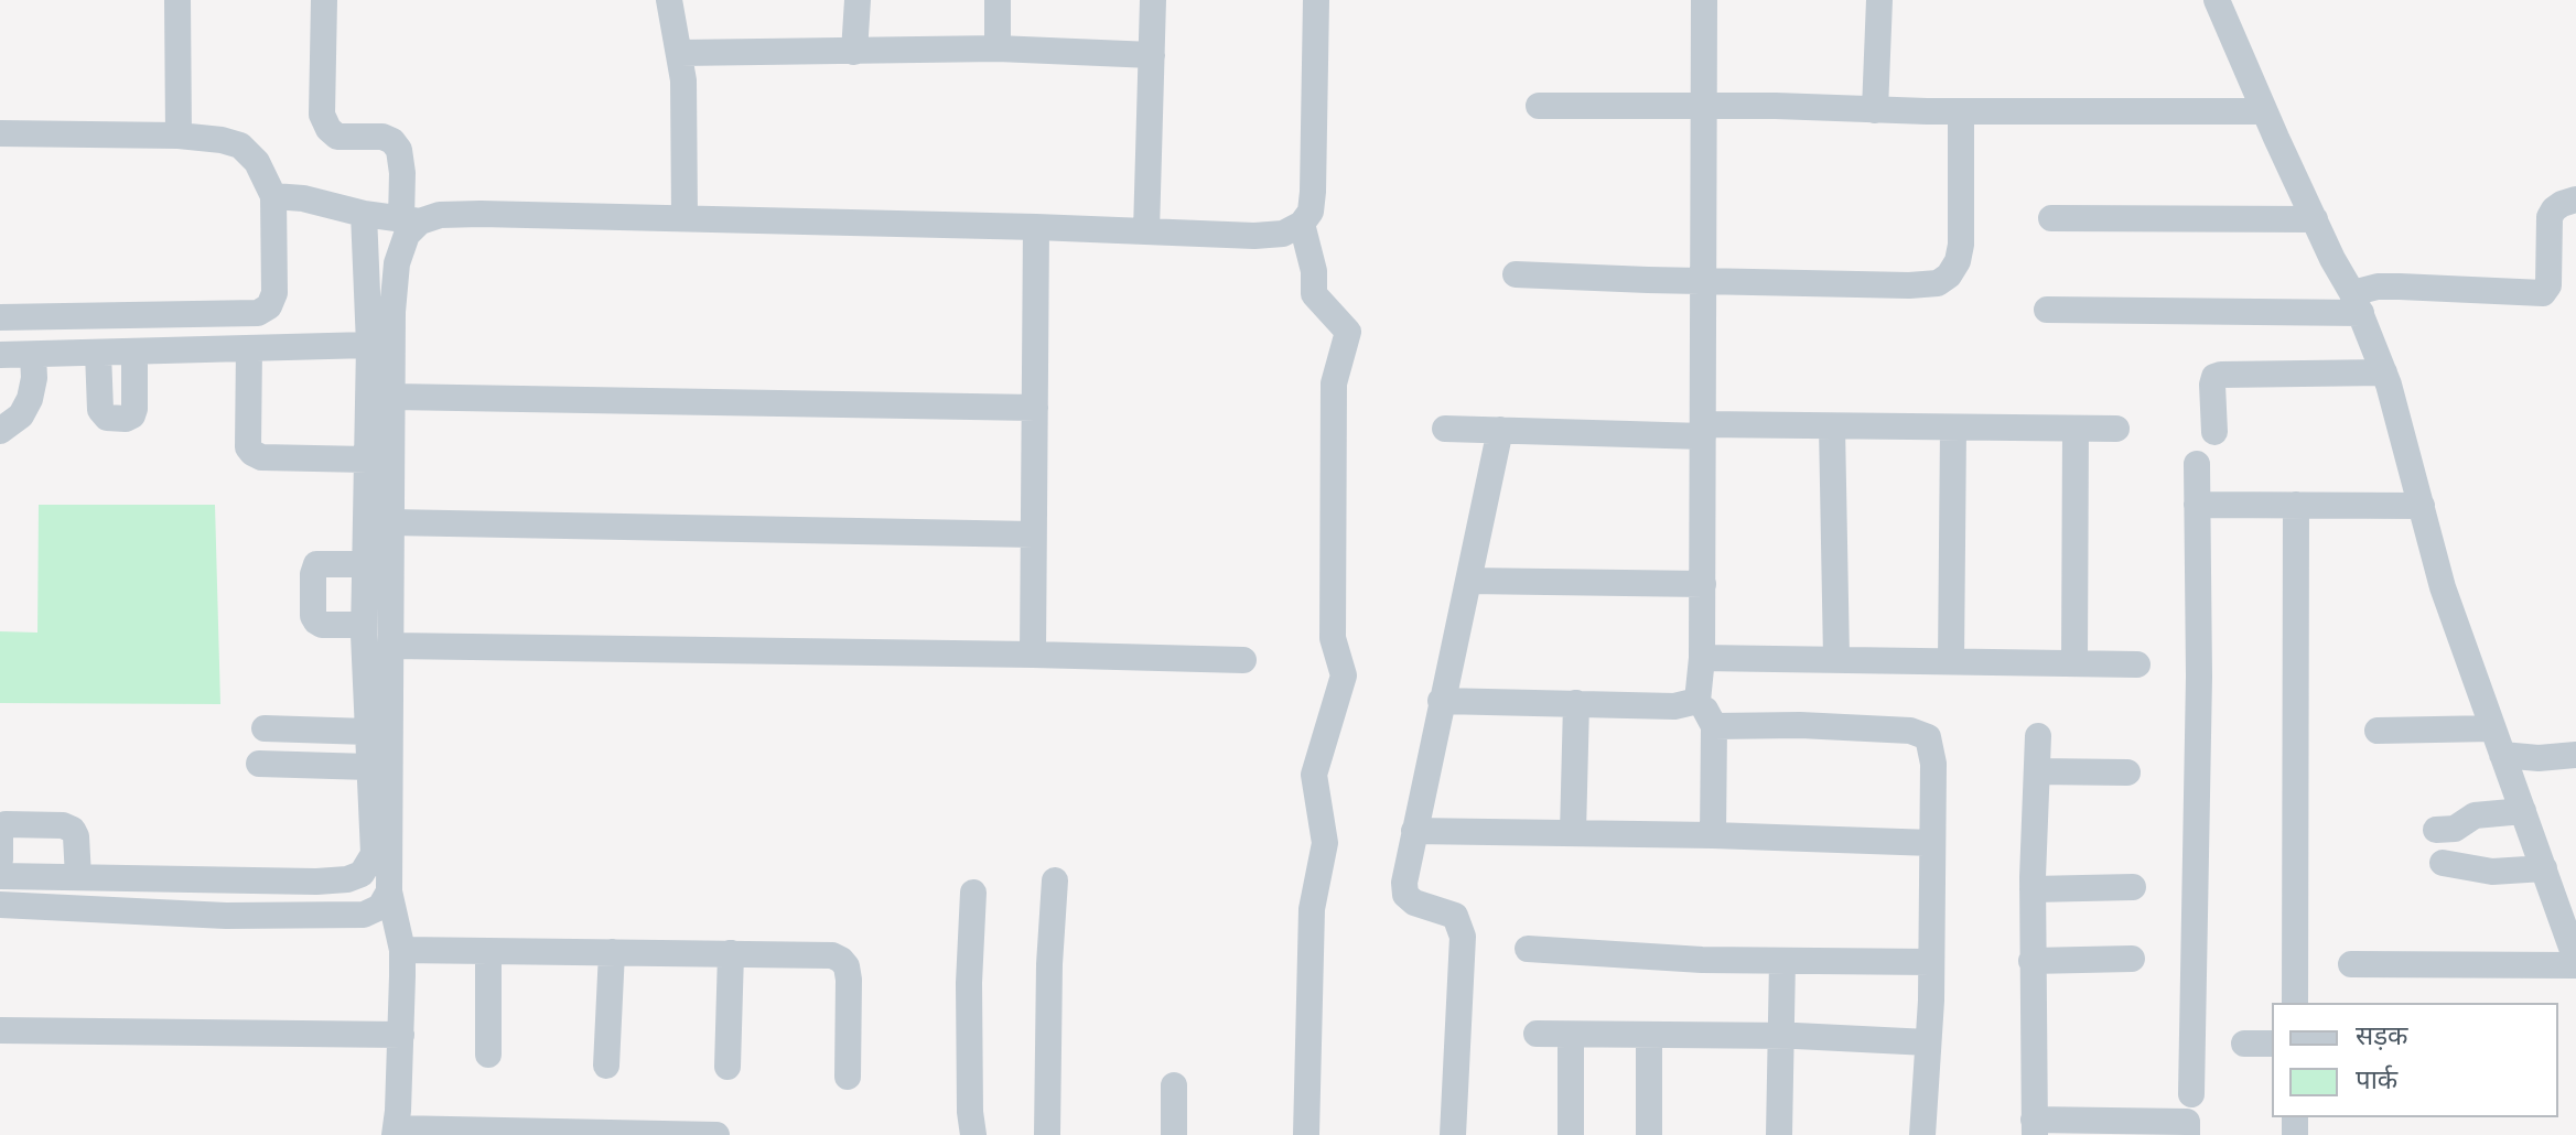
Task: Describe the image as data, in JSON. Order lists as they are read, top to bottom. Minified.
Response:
{"legend":["सड़क","पार्क"]}
